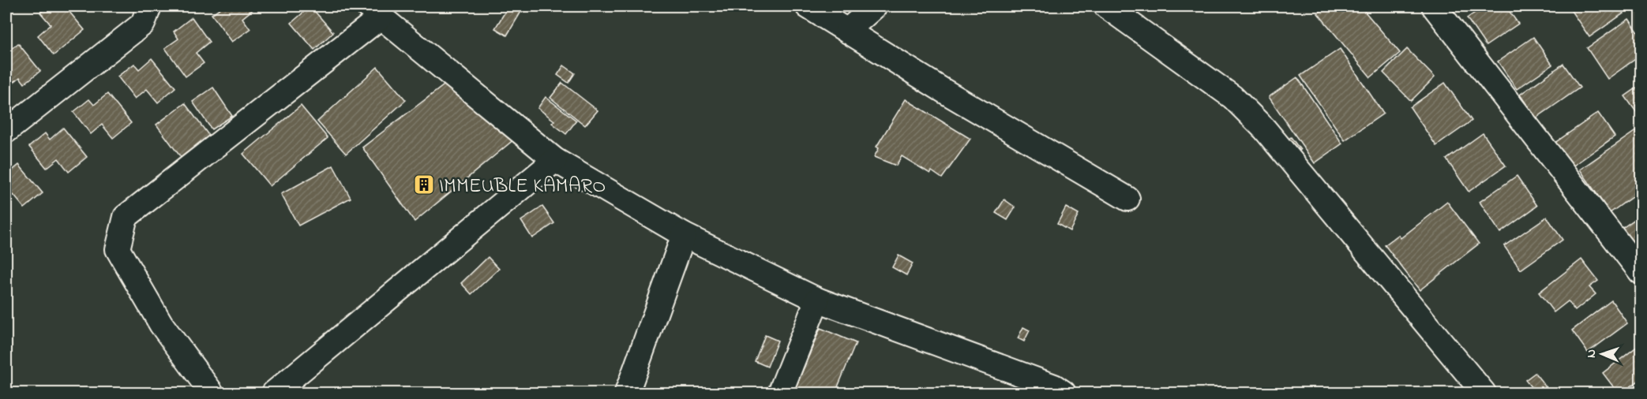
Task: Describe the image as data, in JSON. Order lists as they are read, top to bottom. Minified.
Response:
{"places":{"building":["IMMEUBLE KAMARO"]},"north":"left"}
